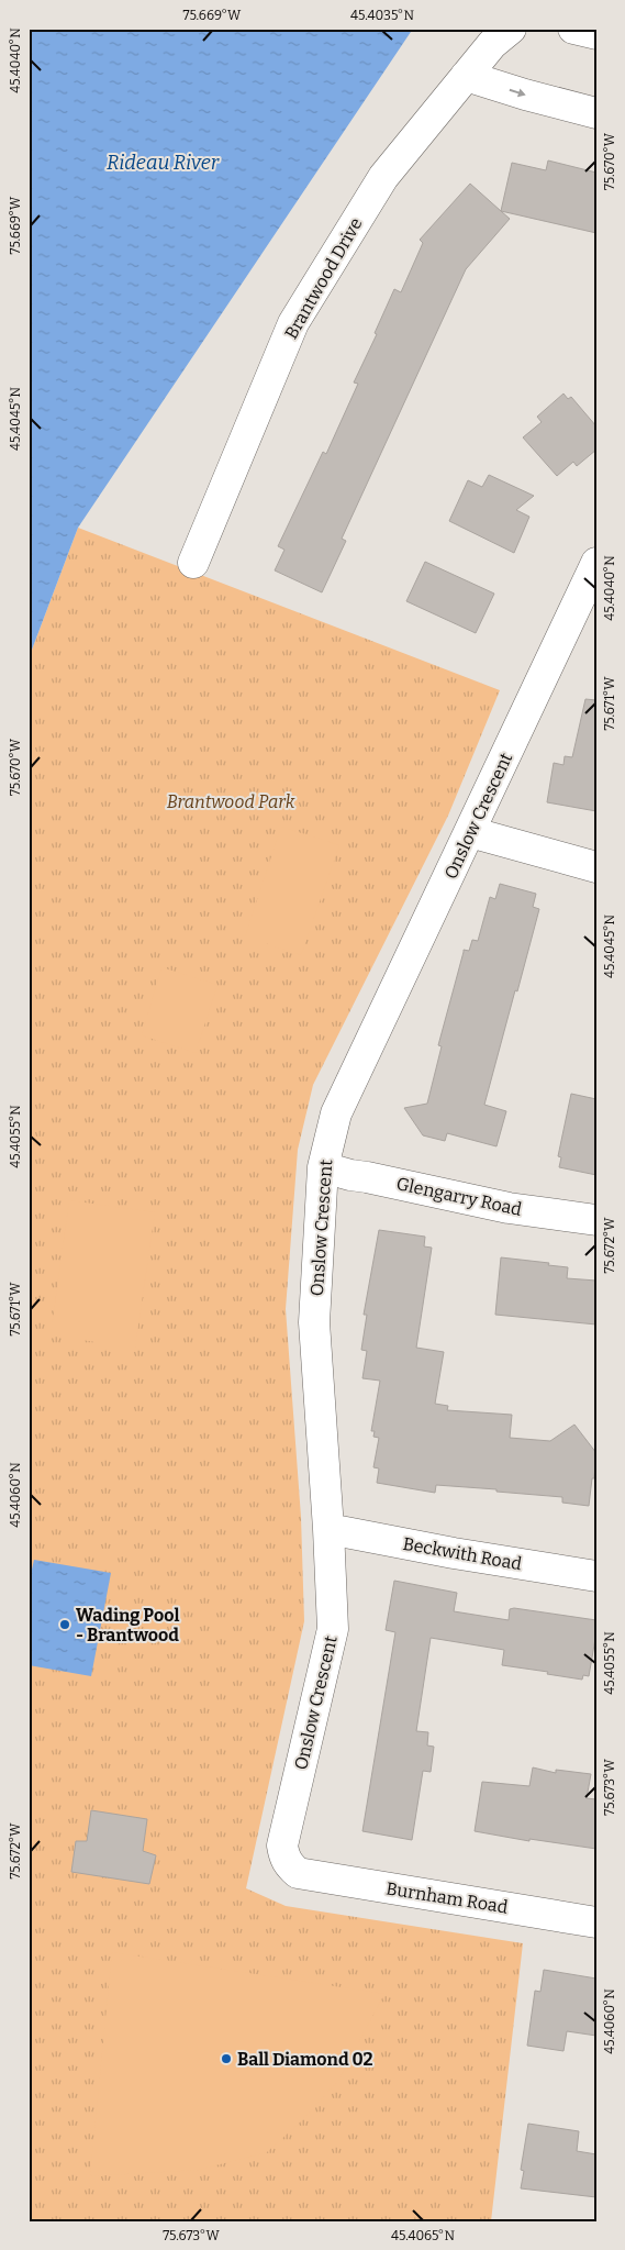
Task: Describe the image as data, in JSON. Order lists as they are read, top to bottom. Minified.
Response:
{"streets":{"street":["Brantwood Drive","Onslow Crescent","Glengarry Road","Beckwith Road","Burnham Road"]},"crossings":[["Onslow Crescent","Glengarry Road"],["Onslow Crescent","Beckwith Road"],["Onslow Crescent","Burnham Road"]],"water":["Rideau River"],"parks":["Brantwood Park"],"places":["Wading Pool - Brantwood","Ball Diamond 02"],"coordinates":["75.669°W","45.4035°N","45.4040°N","75.670°W","45.4045°N","75.671°W","45.4055°N","75.672°W","45.4060°N","75.673°W","45.4065°N"]}
